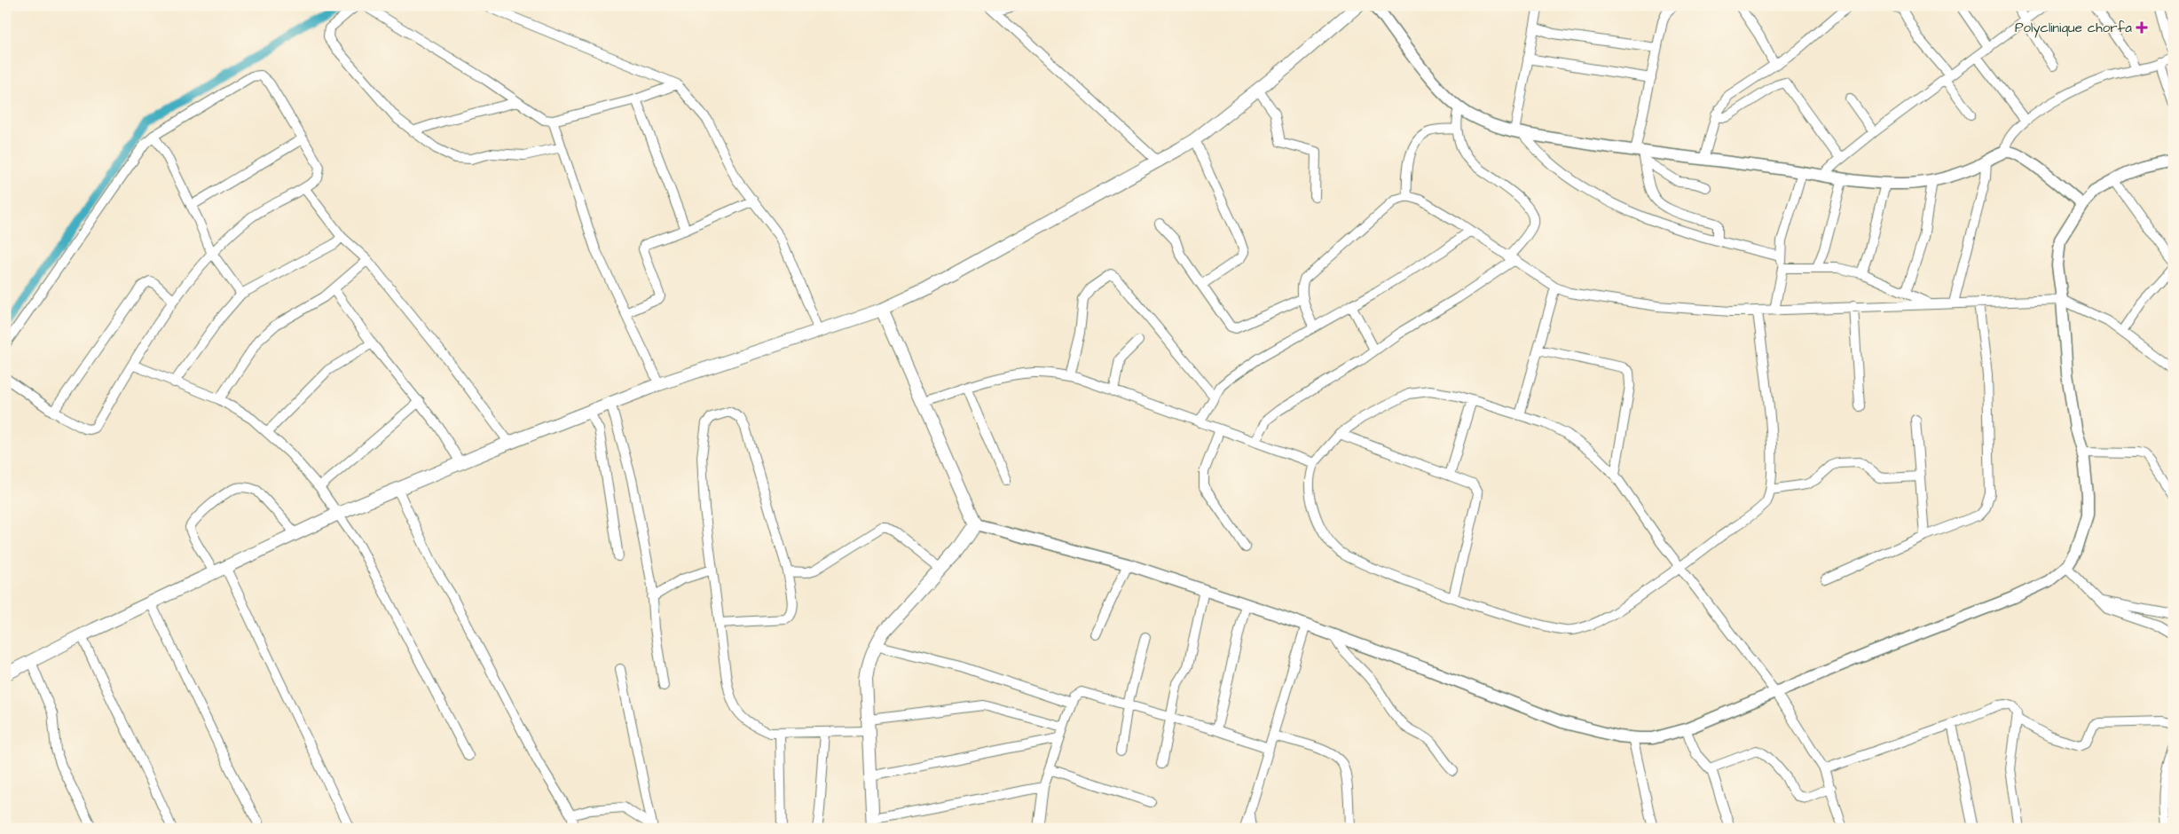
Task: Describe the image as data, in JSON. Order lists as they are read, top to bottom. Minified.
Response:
{"places":{"health":["Polyclinique chorfa"]}}
